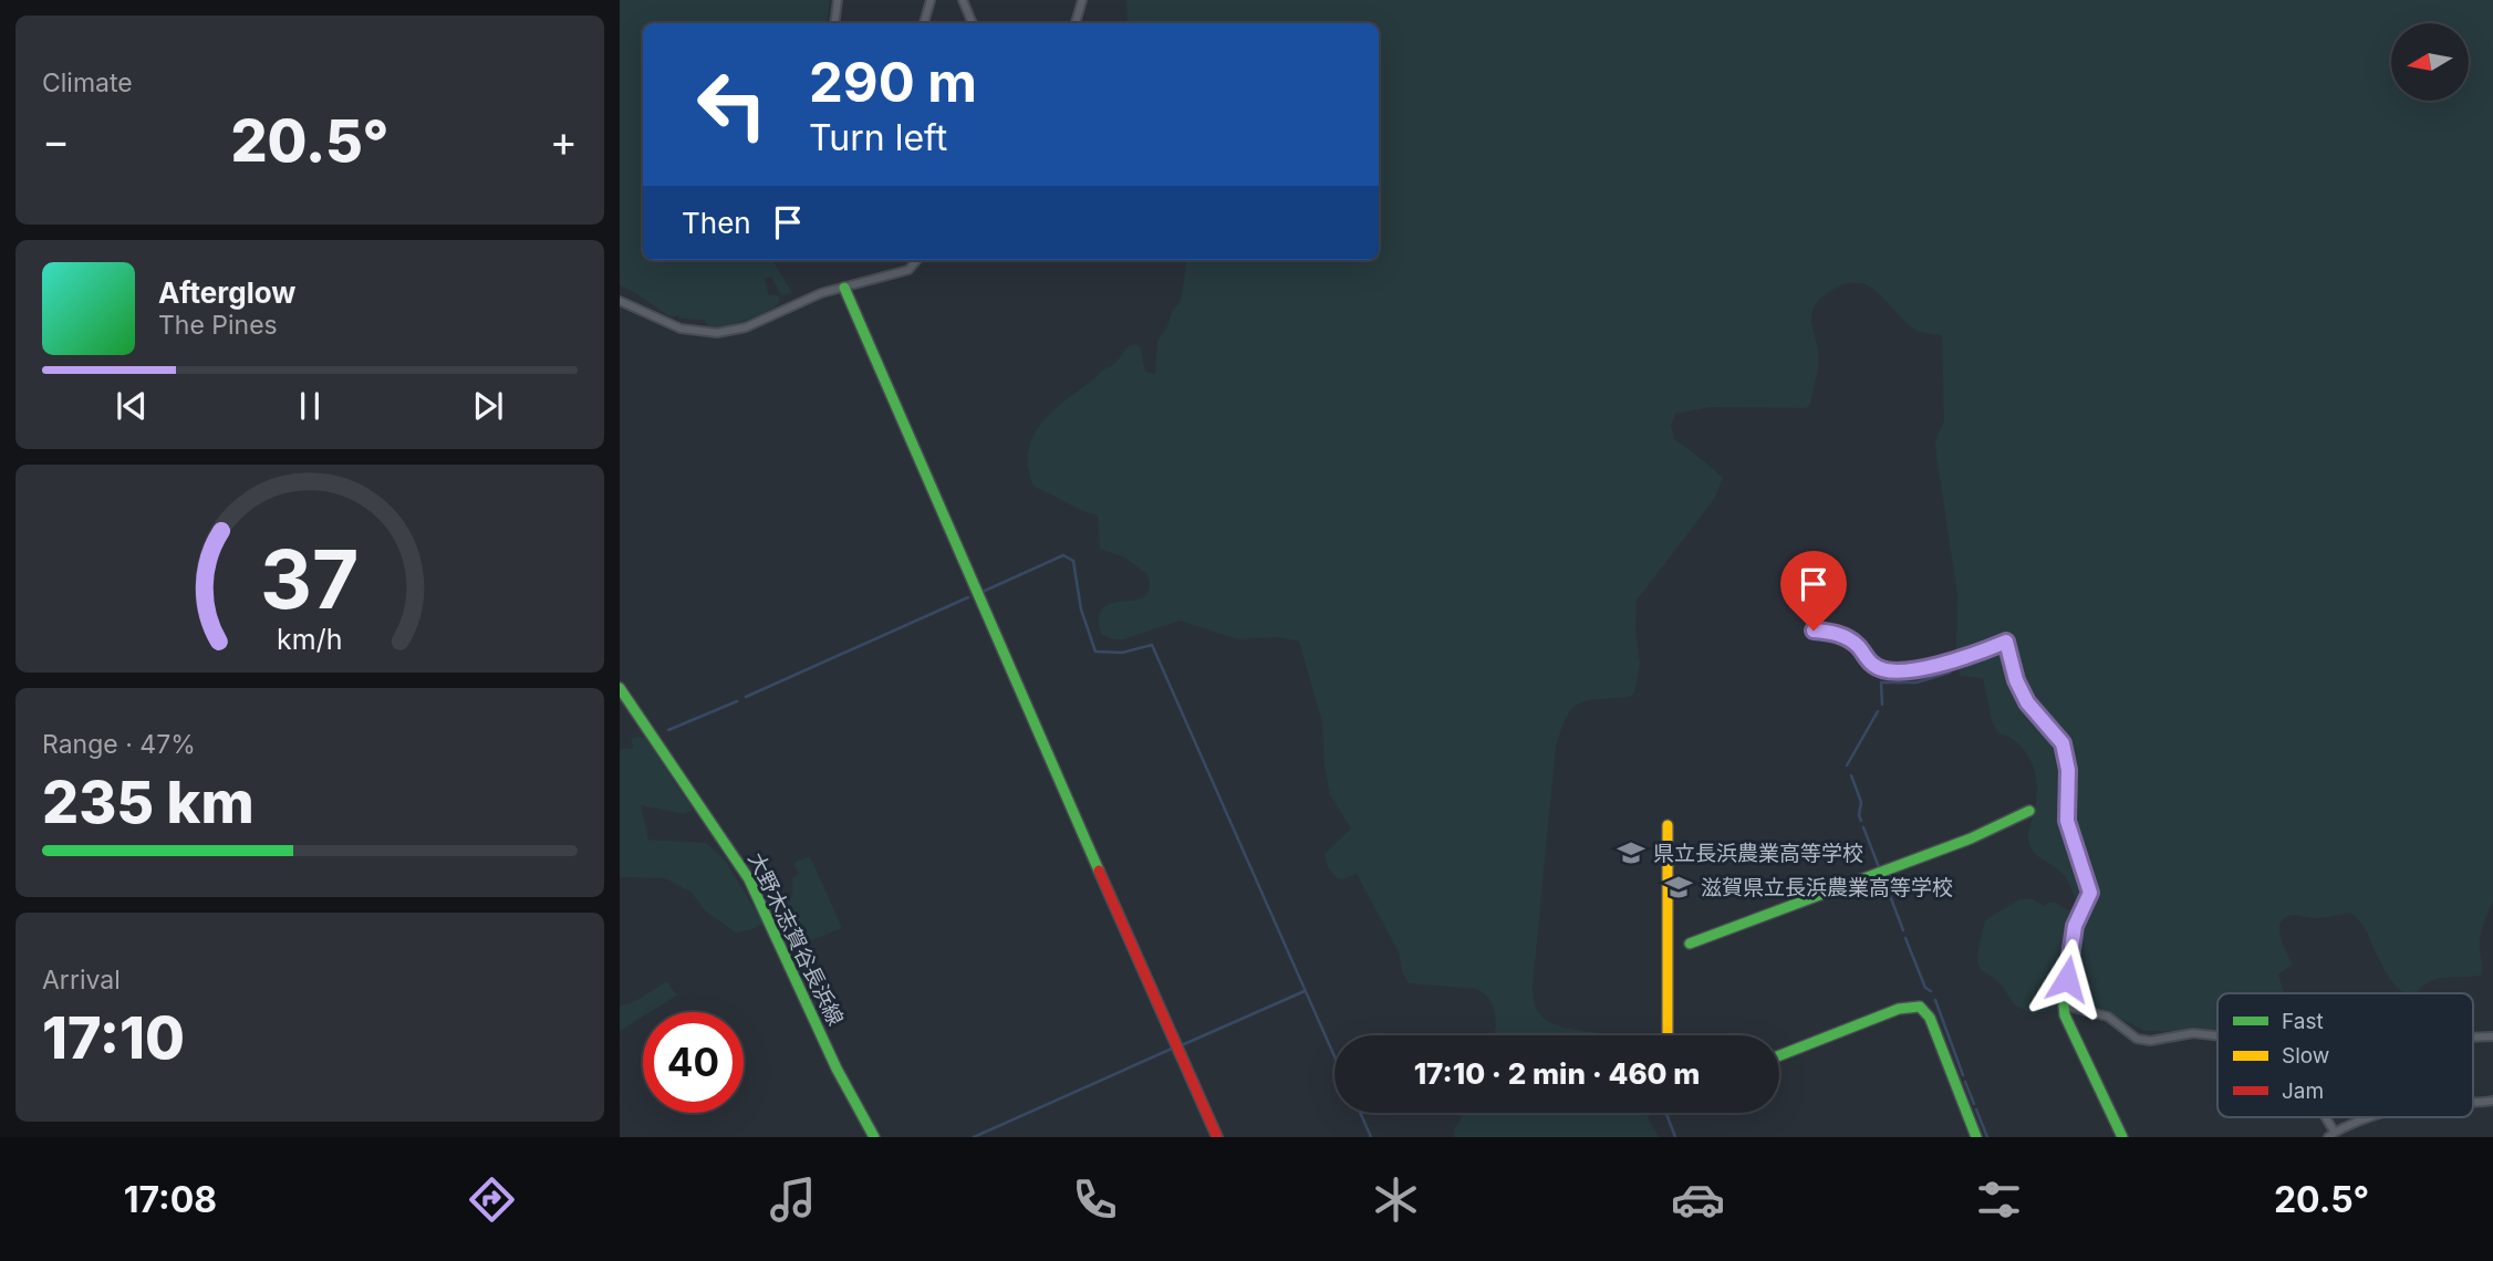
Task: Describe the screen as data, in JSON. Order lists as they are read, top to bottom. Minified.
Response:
{"streets":{"street":["大野木志賀谷長浜線"]},"places":{"school or university":["県立長浜農業高等学校","滋賀県立長浜農業高等学校"]},"legend":["Fast","Slow","Jam"],"north":"left","page":{"tile":["Climate",["Range · 47%","235 km"],["Arrival","17:10"]],"turn":["290 m","Turn left"],"heat":["−","20.5°","+"],"then":"Then","song":["Afterglow","The Pines"],"limit":"40","trip":"17:10 · 2 min · 460 m","tabs":["17:08","20.5°"],"gauge":["37","km/h"]}}
